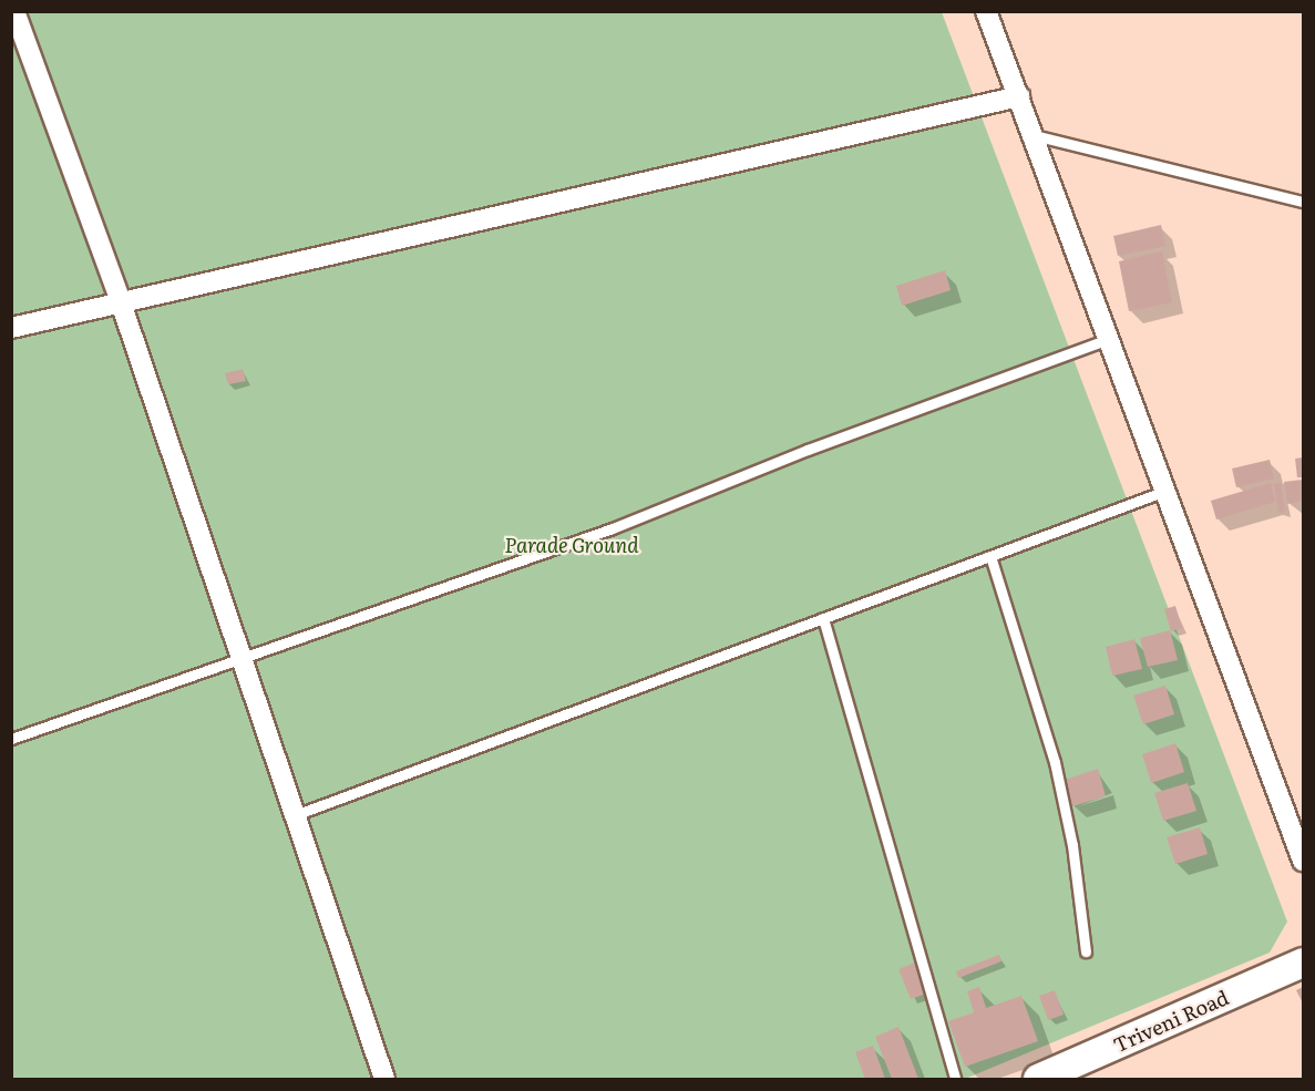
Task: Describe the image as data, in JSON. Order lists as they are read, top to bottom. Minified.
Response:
{"streets":{"main road":["Triveni Road"]},"parks":["Parade Ground"]}
